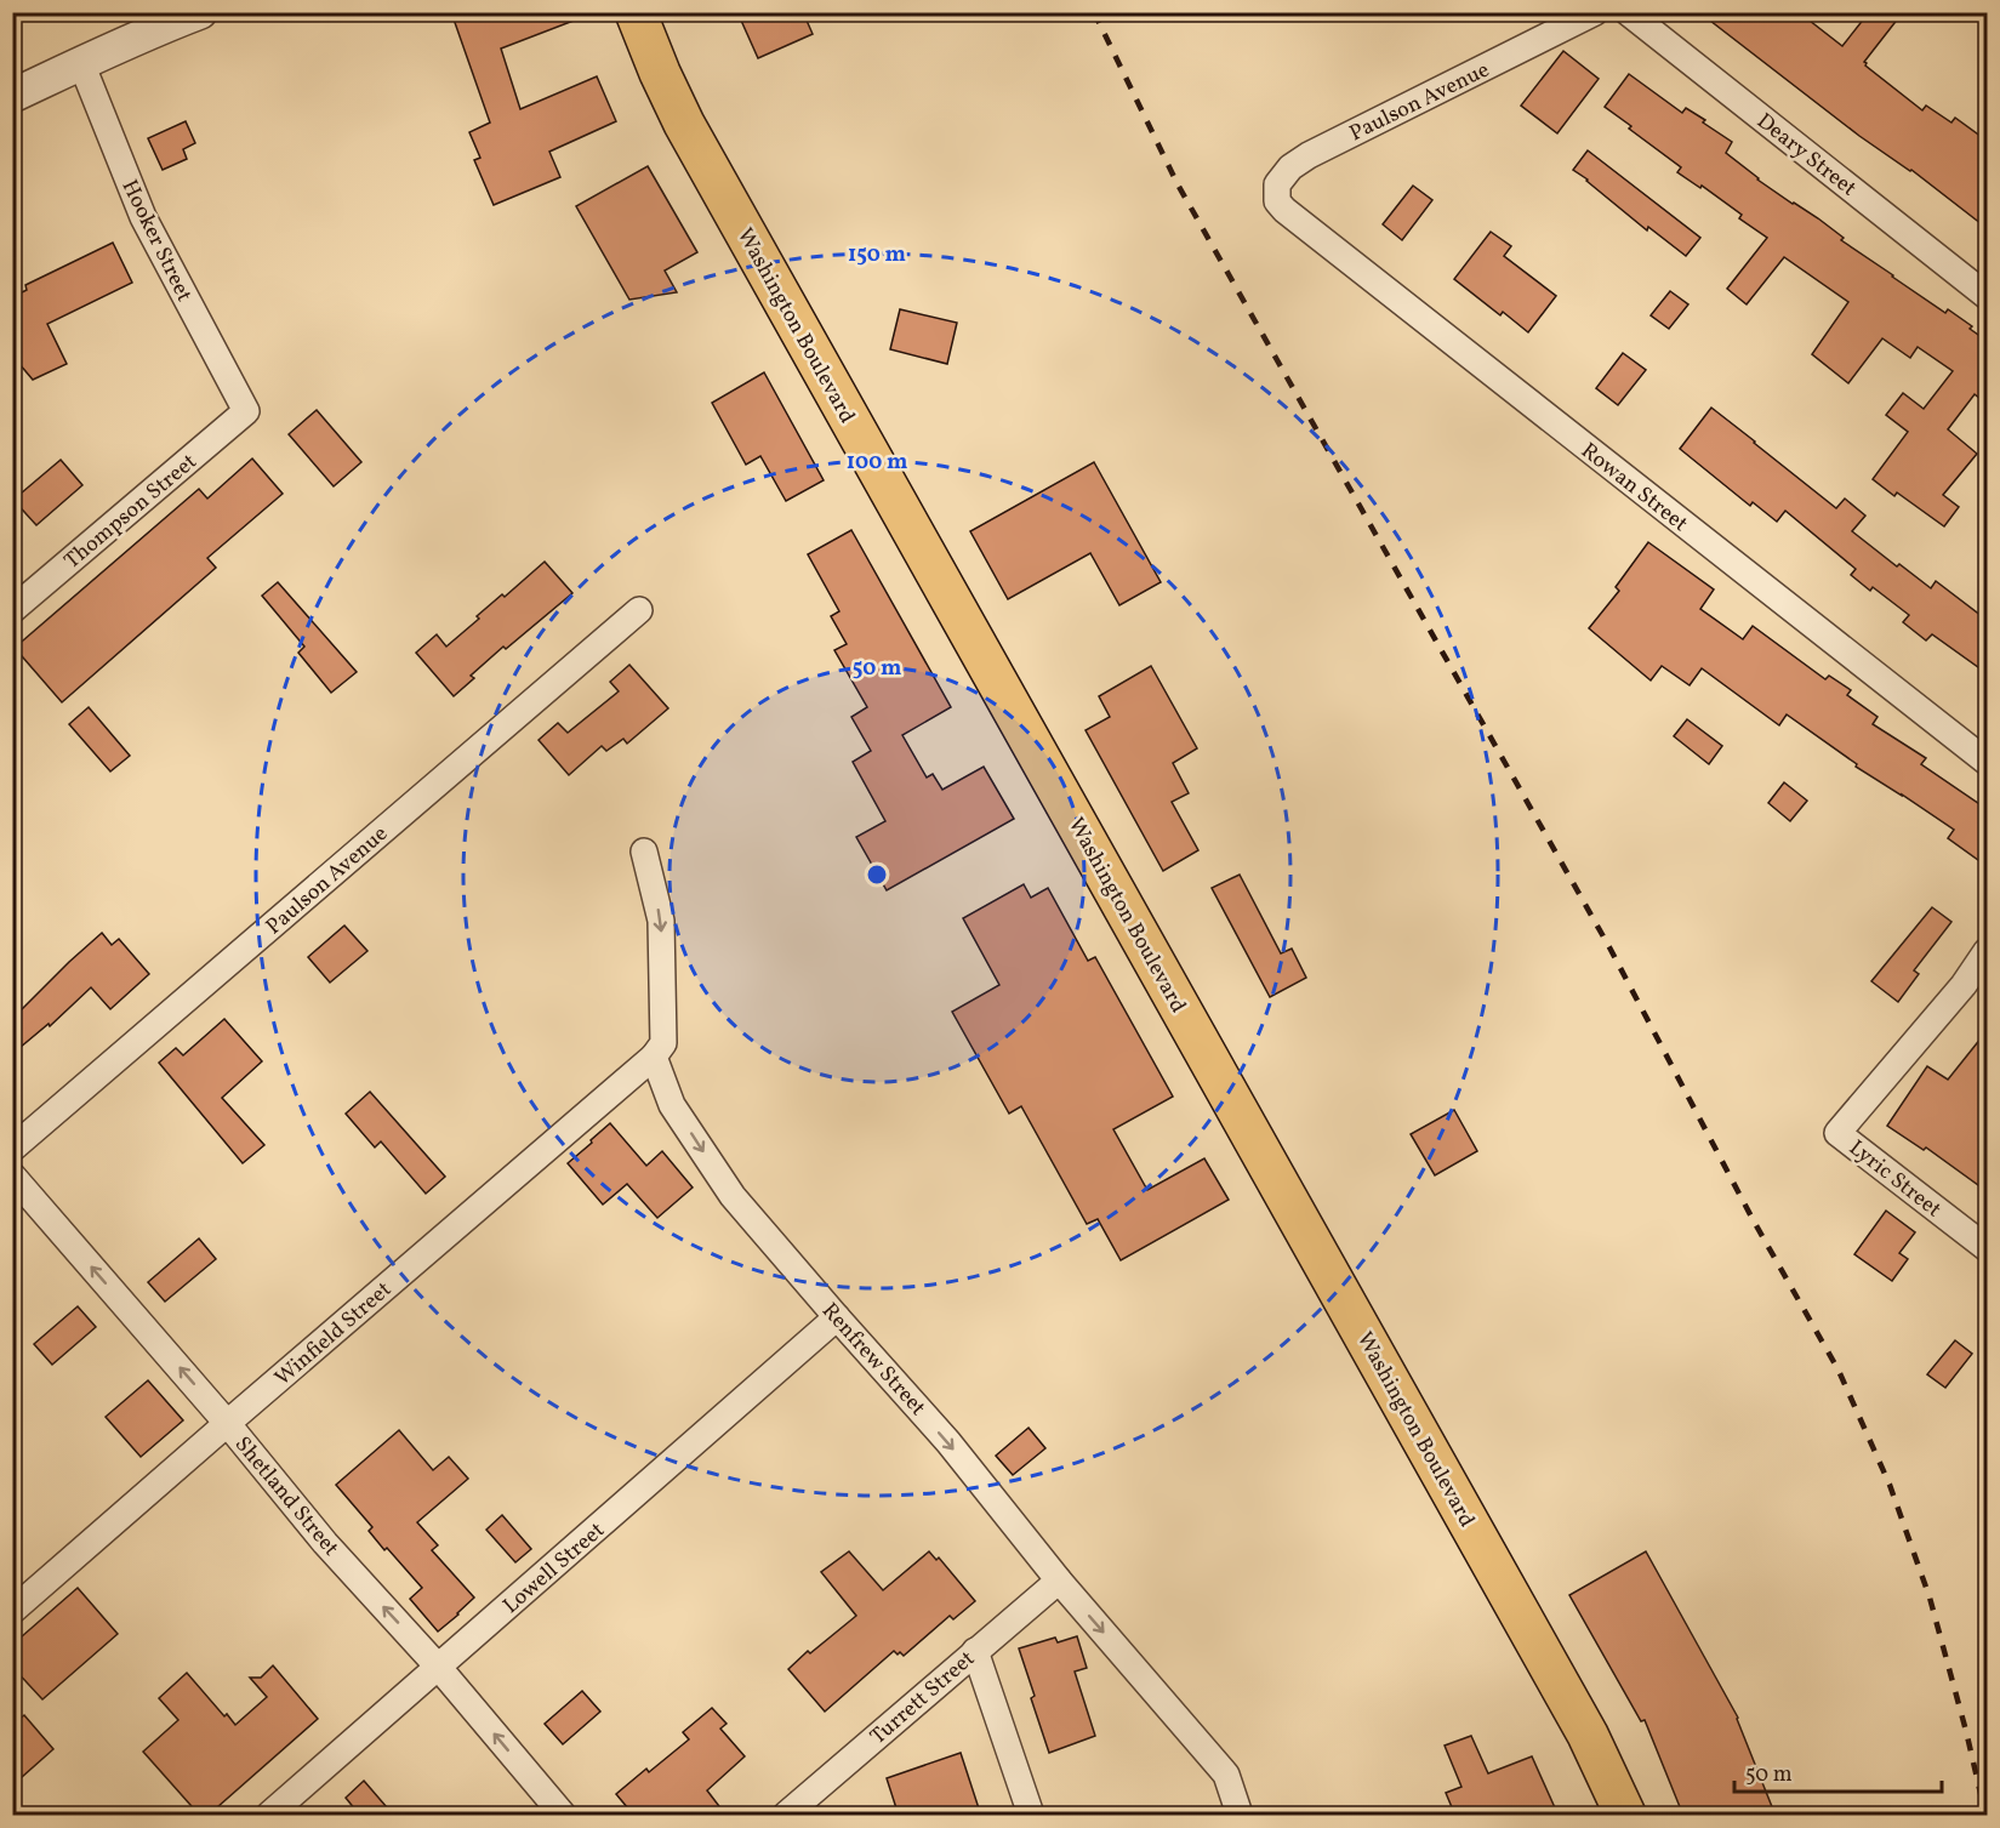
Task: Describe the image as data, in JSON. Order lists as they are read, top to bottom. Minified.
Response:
{"streets":{"highway":["Washington Boulevard"],"street":["Paulson Avenue","Deary Street","Hooker Street","Rowan Street","Thompson Street","Lyric Street","Winfield Street","Renfrew Street","Shetland Street","Lowell Street","Turrett Street"]},"crossings":[["Paulson Avenue","Rowan Street"],["Hooker Street","Thompson Street"],["Winfield Street","Renfrew Street"],["Winfield Street","Shetland Street"],["Renfrew Street","Lowell Street"],["Renfrew Street","Turrett Street"],["Shetland Street","Lowell Street"]],"one_way":["Renfrew Street","Shetland Street"],"scale_bar":"50 m","rings":["150 m","100 m","50 m"]}
